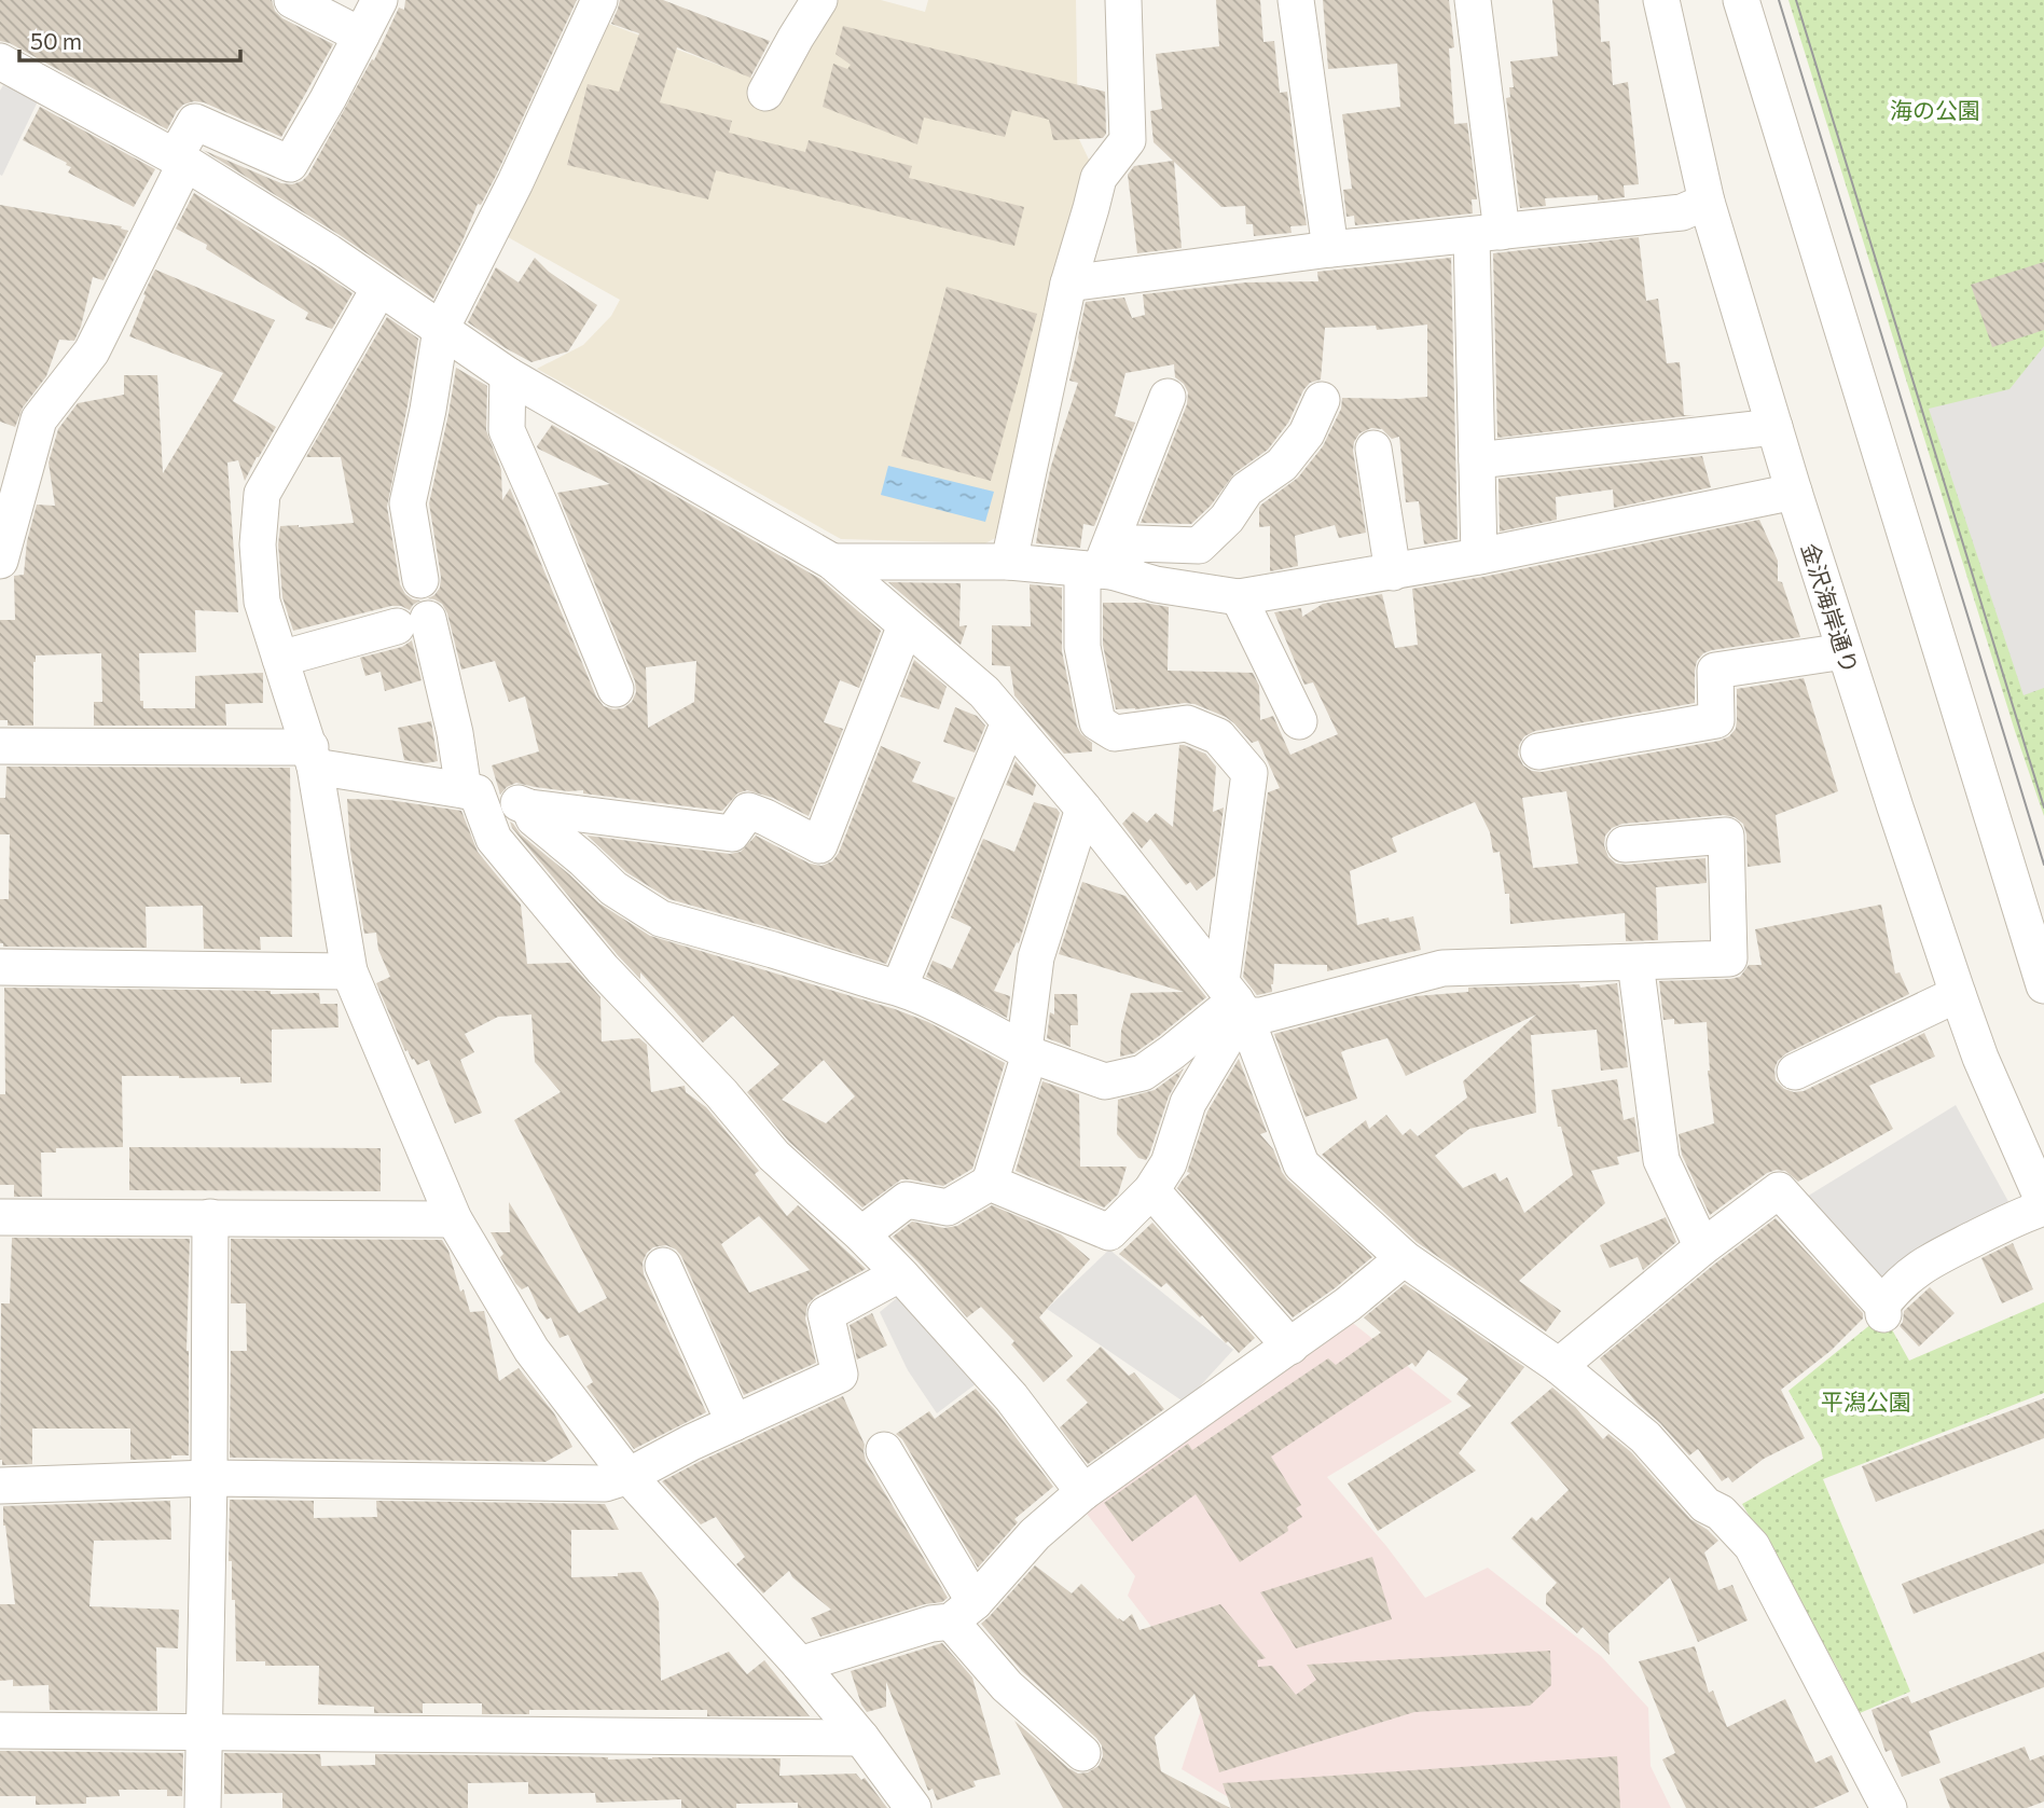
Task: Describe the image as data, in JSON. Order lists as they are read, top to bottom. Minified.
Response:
{"streets":{"street":["金沢海岸通り"]},"parks":["海の公園","平潟公園"],"scale_bar":"50 m"}
